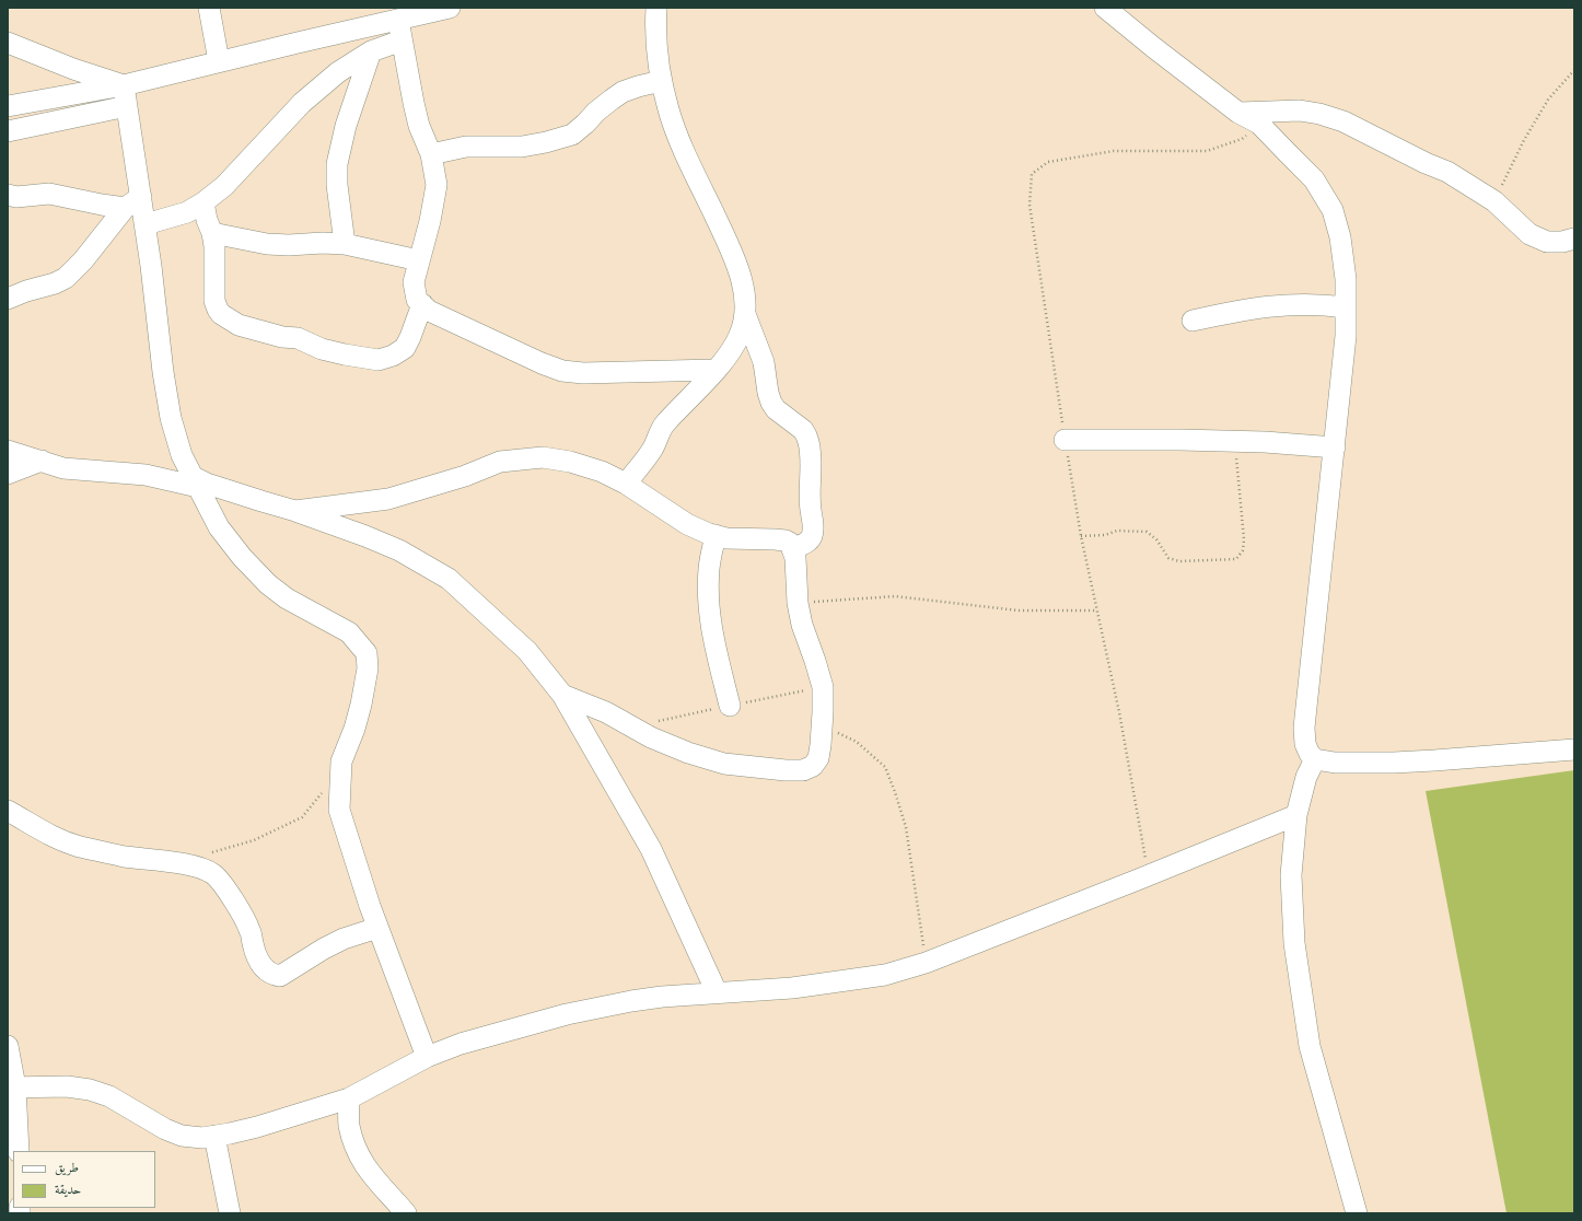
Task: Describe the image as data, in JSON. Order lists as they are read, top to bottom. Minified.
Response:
{"legend":["طريق","حديقة"]}
